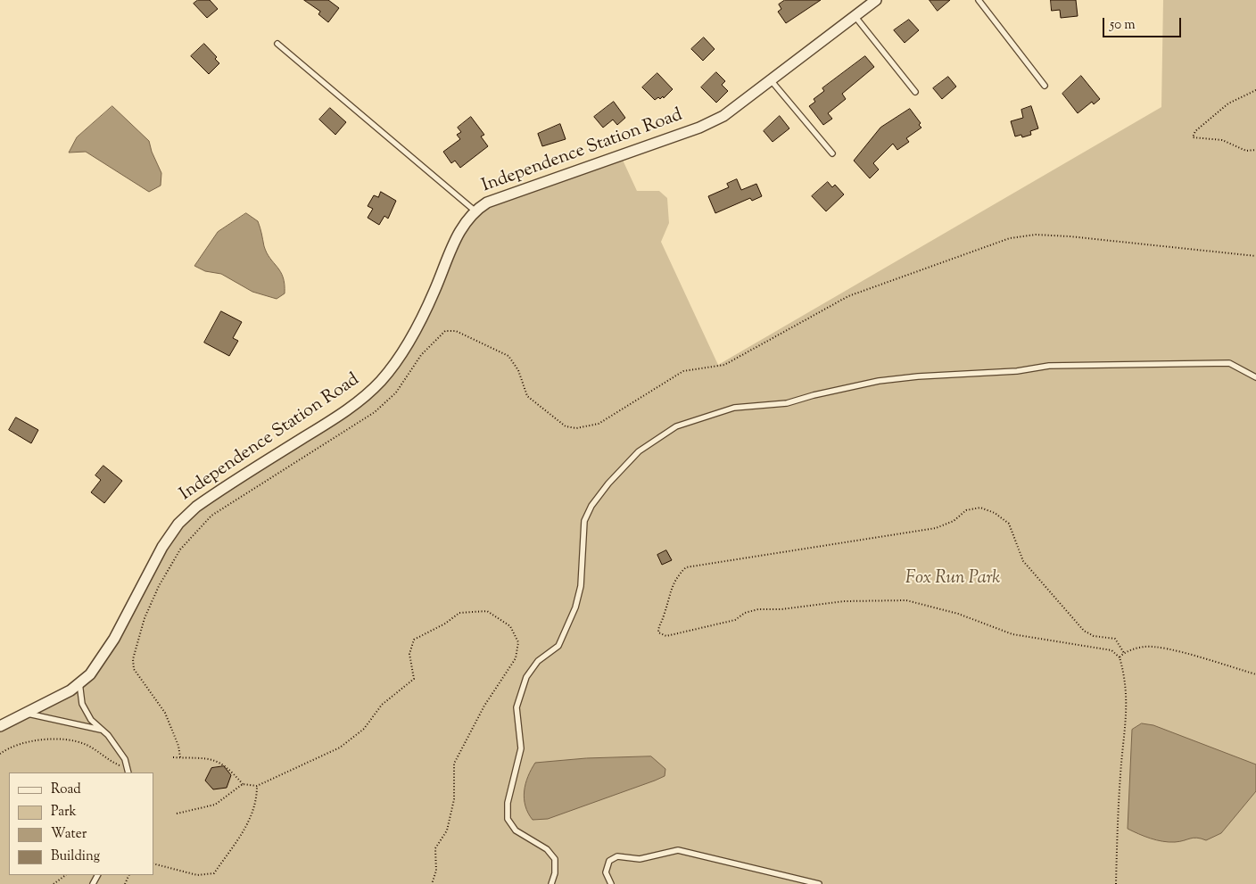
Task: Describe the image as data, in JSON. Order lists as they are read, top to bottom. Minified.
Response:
{"streets":{"street":["Independence Station Road"]},"parks":["Fox Run Park"],"legend":["Road","Park","Water","Building"],"scale_bar":"50 m"}
